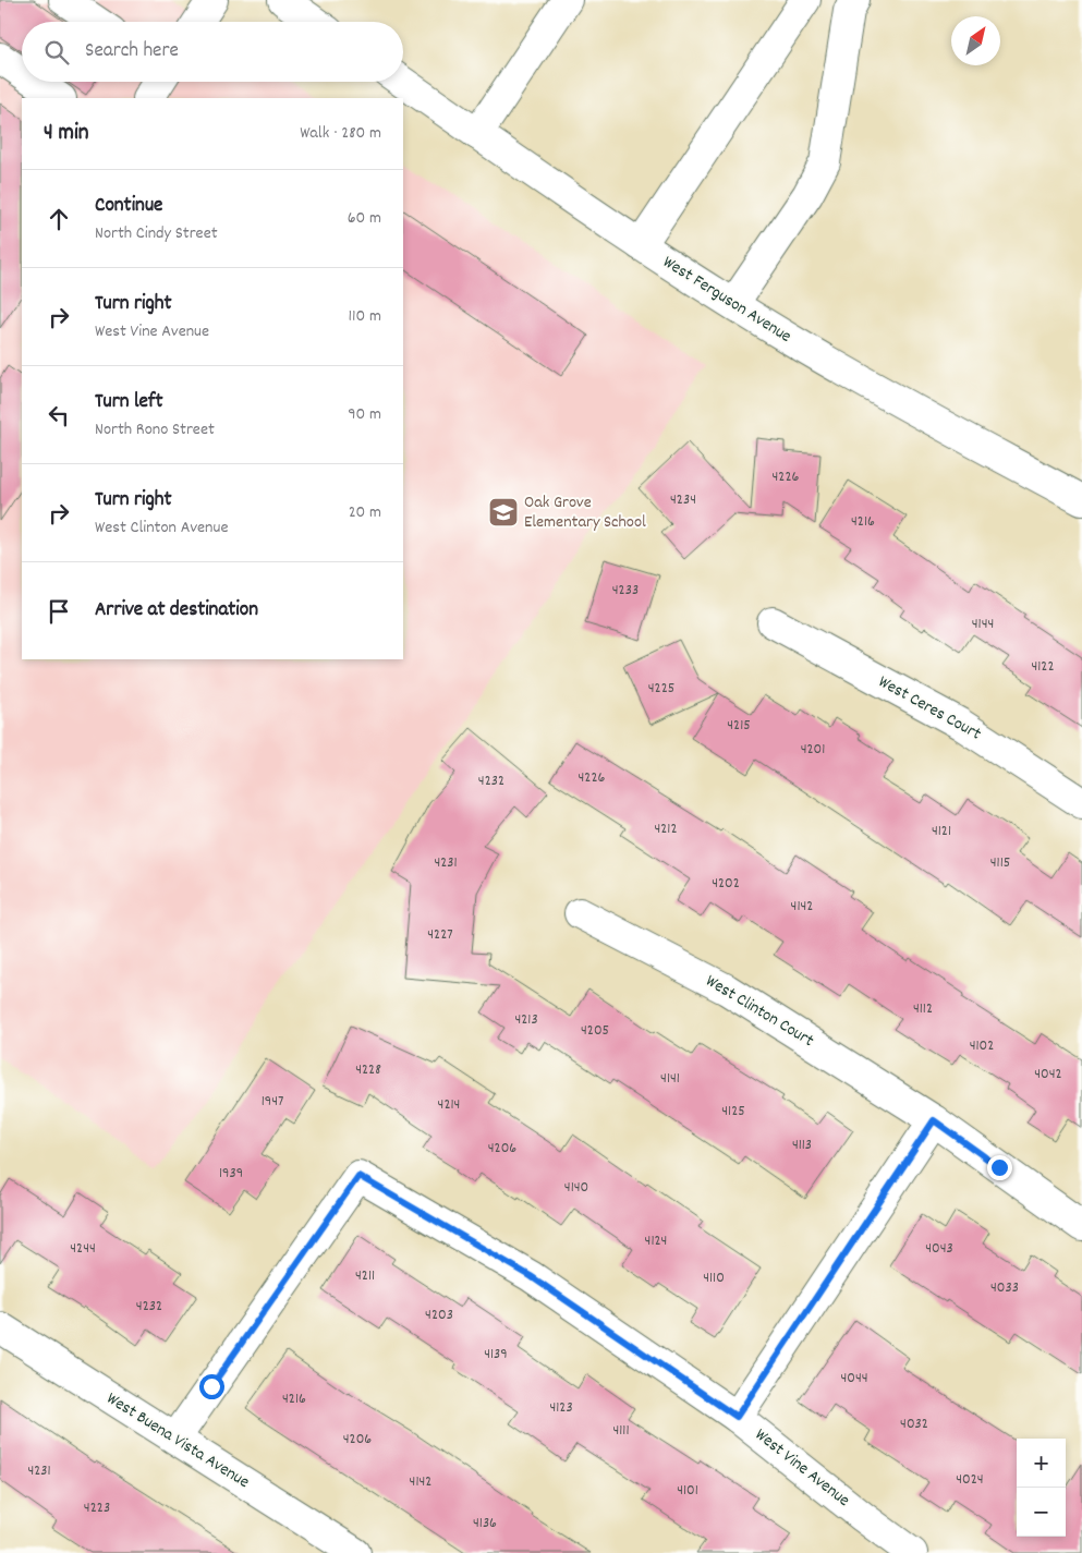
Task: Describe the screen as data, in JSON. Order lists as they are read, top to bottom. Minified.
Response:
{"streets":{"street":["West Ferguson Avenue","West Ceres Court","West Clinton Court","West Buena Vista Avenue","West Vine Avenue"]},"crossings":[["West Buena Vista Avenue","West Vine Avenue"]],"places":{"school or university":["Oak Grove Elementary School"]},"house_numbers":["4226","4234","4216","4233","4144","4122","4225","4215","4201","4226","4232","4212","4121","4231","4115","4202","4142","4227","4112","4213","4205","4102","4228","4042","4141","1947","4214","4125","4113","4206","1939","4140","4124","4244","4043","4211","4110","4033","4232","4203","4139","4044","4216","4123","4032","4111","4206","4231","4024","4142","4101","4223","4136"],"north":"top right","page":{"search":"Search here","heading":["4 min","Walk · 280 m"],"list":[["Continue","North Cindy Street","60 m"],["Turn right","West Vine Avenue","110 m"],["Turn left","North Rono Street","90 m"],["Turn right","West Clinton Avenue","20 m"],"Arrive at destination"],"map_buttons":["+","−"]}}
